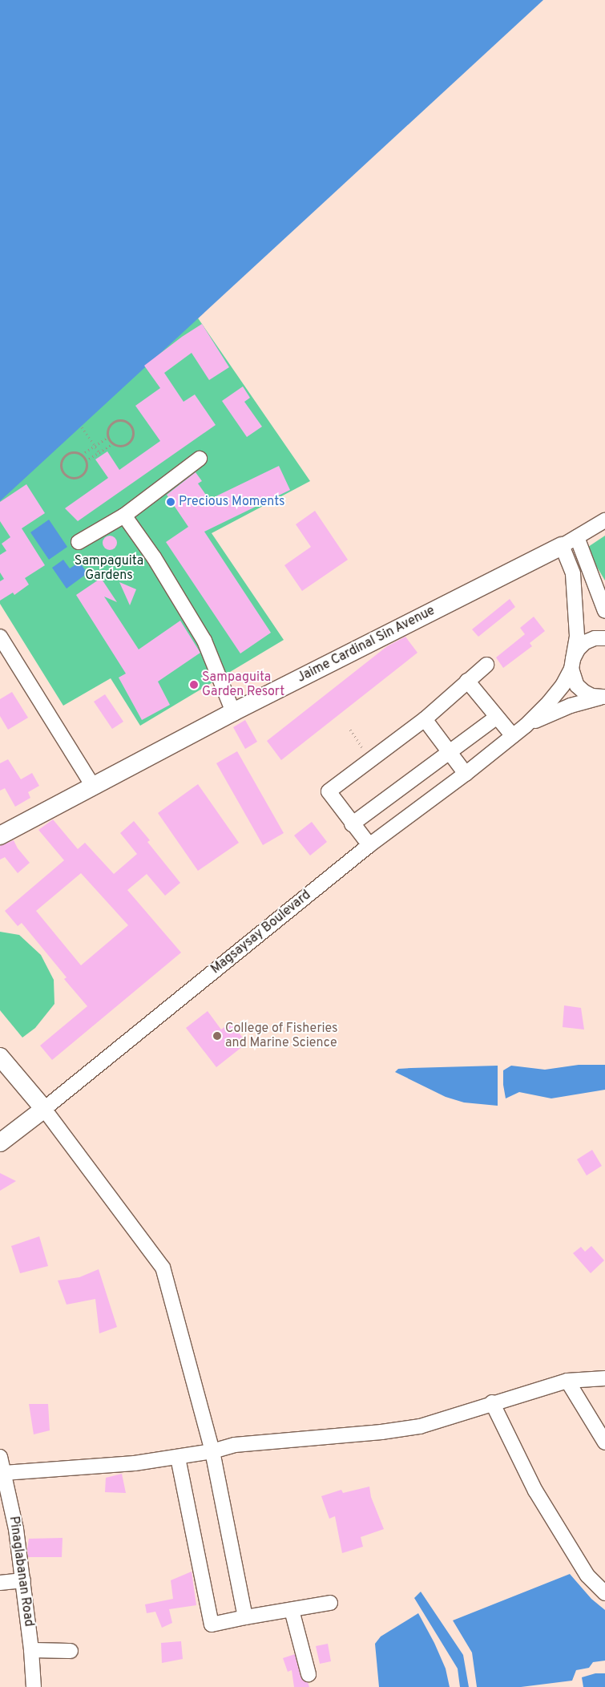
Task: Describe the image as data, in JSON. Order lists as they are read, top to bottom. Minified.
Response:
{"streets":{"main road":["Jaime Cardinal Sin Avenue","Magsaysay Boulevard"],"street":["Pinaglabanan Road"]},"crossings":[["Jaime Cardinal Sin Avenue","Magsaysay Boulevard"]],"parks":["Sampaguita Gardens"],"places":["Precious Moments","Sampaguita Garden Resort","College of Fisheries and Marine Science"]}
